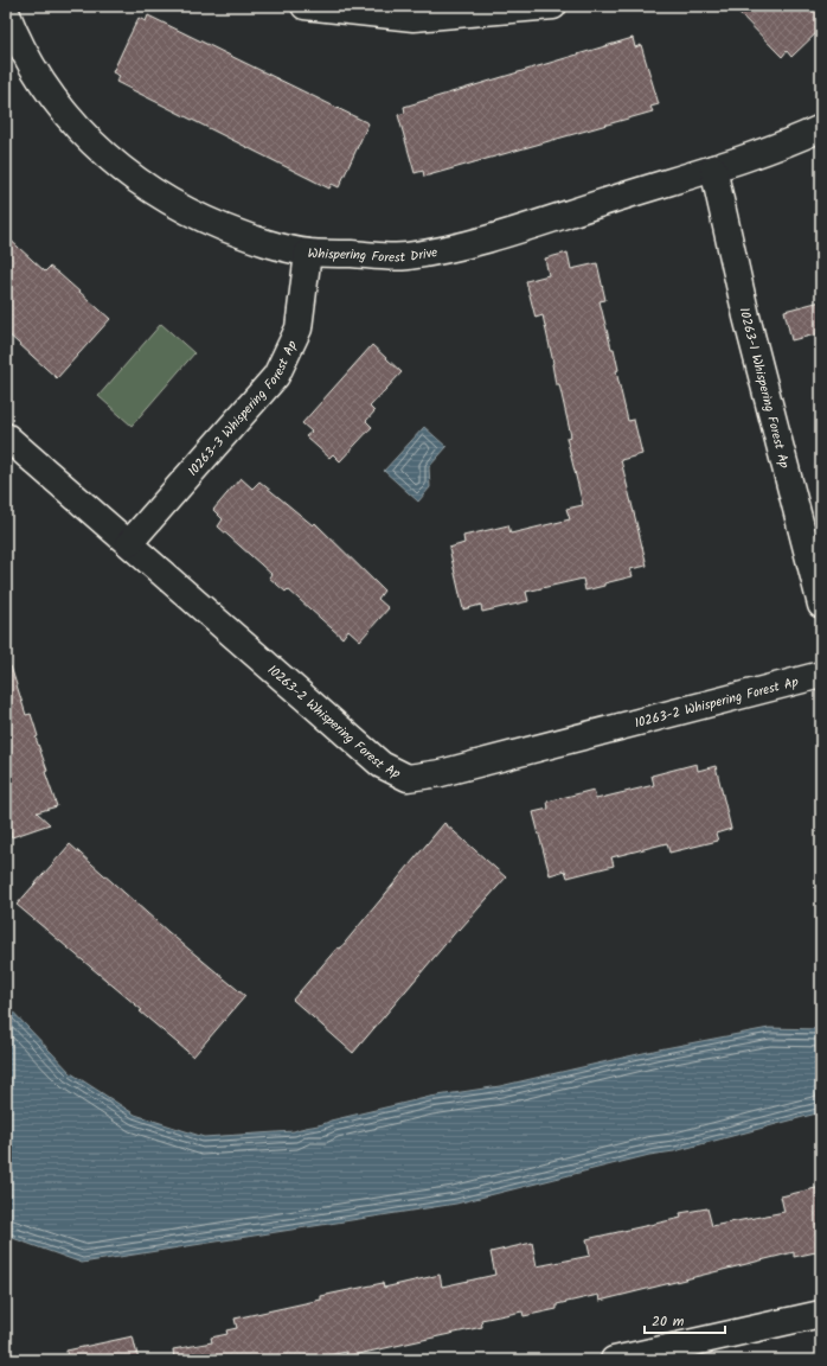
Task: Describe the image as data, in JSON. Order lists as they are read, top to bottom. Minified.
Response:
{"streets":{"street":["Whispering Forest Drive","10263-1 Whispering Forest Ap","10263-3 Whispering Forest Ap","10263-2 Whispering Forest Ap"]},"crossings":[["Whispering Forest Drive","10263-1 Whispering Forest Ap"],["Whispering Forest Drive","10263-3 Whispering Forest Ap"],["10263-3 Whispering Forest Ap","10263-2 Whispering Forest Ap"]],"scale_bar":"20 m"}
